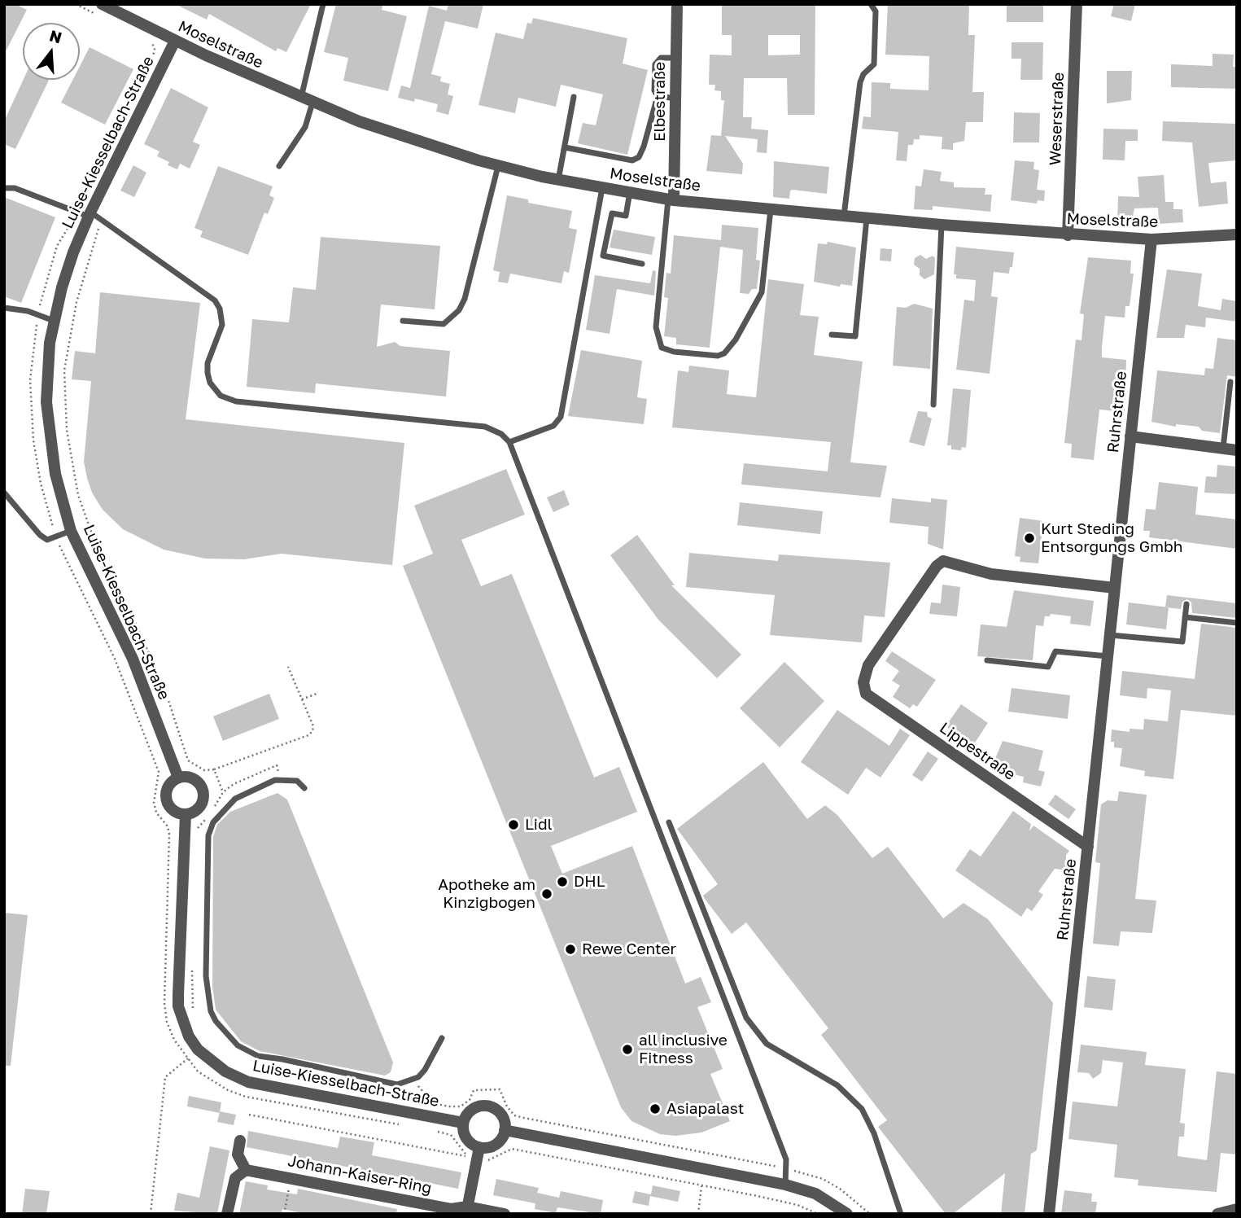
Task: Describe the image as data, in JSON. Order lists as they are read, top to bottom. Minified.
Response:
{"streets":{"street":["Moselstraße","Elbestraße","Weserstraße","Luise-Kiesselbach-Straße","Ruhrstraße","Lippestraße","Johann-Kaiser-Ring"]},"crossings":[["Moselstraße","Elbestraße"],["Moselstraße","Weserstraße"],["Moselstraße","Luise-Kiesselbach-Straße"],["Moselstraße","Ruhrstraße"],["Ruhrstraße","Lippestraße"]],"places":["Kurt Steding Entsorgungs Gmbh","Lidl","DHL","Apotheke am Kinzigbogen","Rewe Center","all inclusive Fitness","Asiapalast"],"north":"top"}
